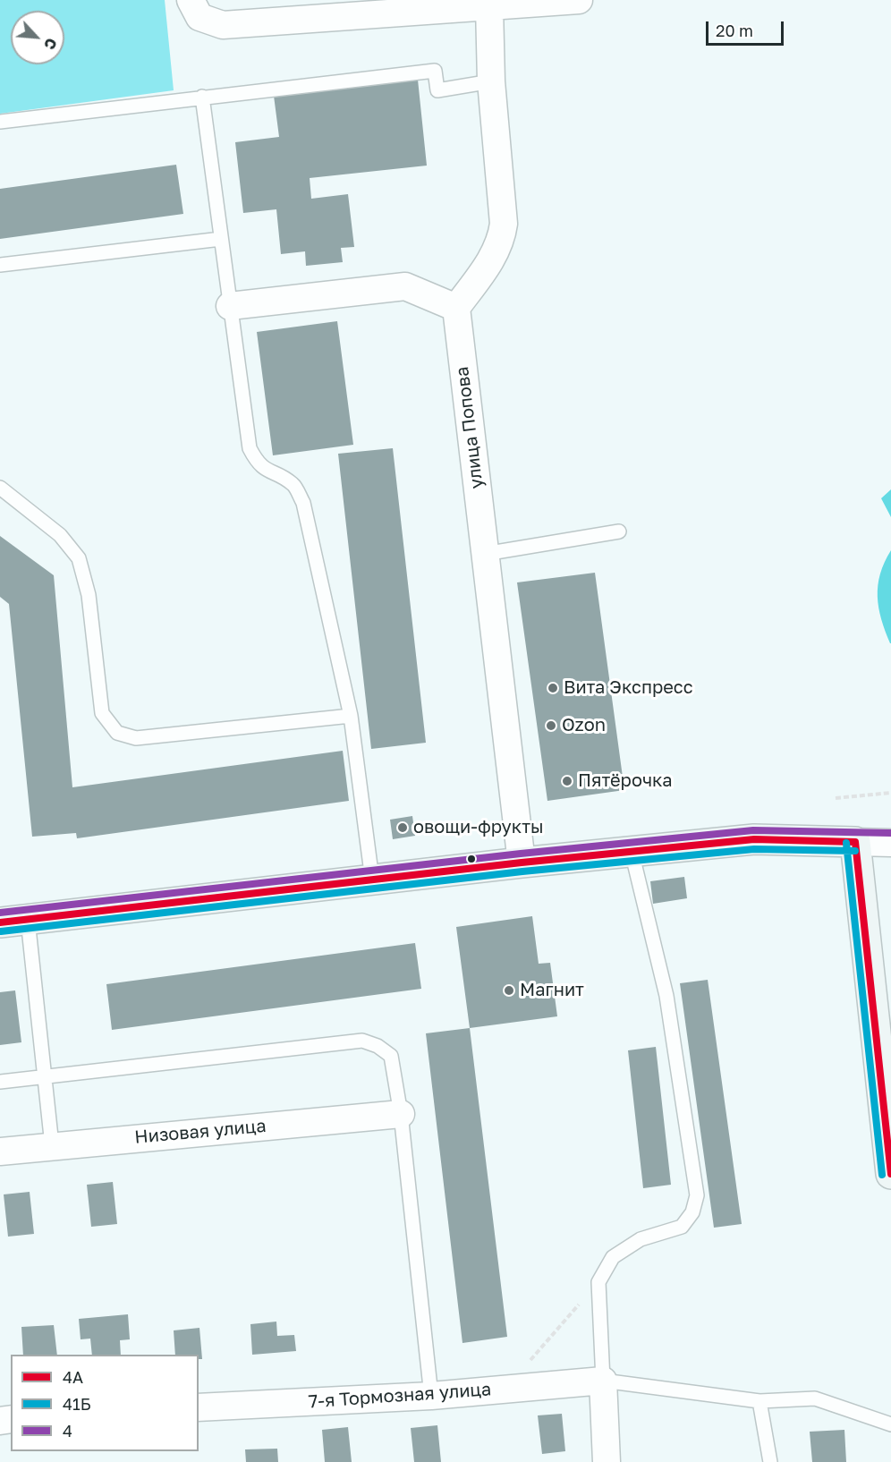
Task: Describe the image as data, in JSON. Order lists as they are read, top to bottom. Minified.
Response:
{"streets":{"street":["улица Попова","Низовая улица","7-я Тормозная улица"]},"places":["Вита Экспресс","Ozon","Пятёрочка","овощи-фрукты","Магнит"],"lines":["transit line 4","transit line 4А","transit line 41Б"],"legend":["4А","41Б","4"],"scale_bar":"20 m","north":"bottom right"}
